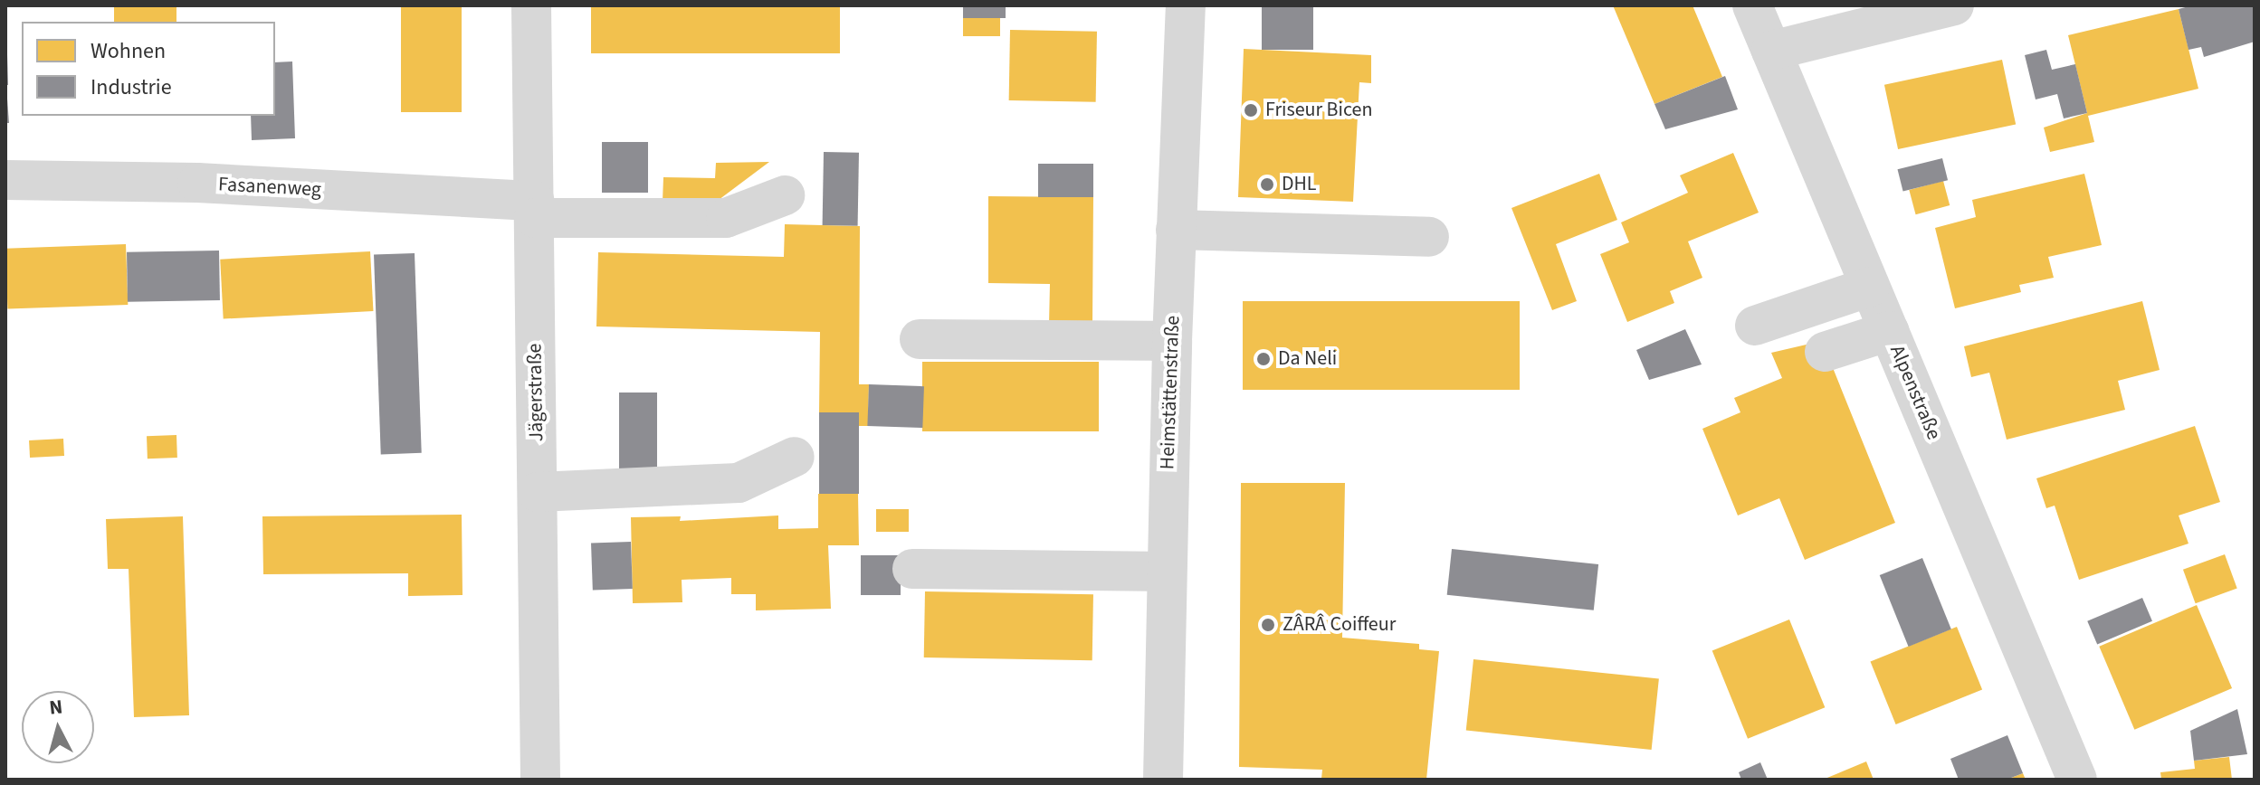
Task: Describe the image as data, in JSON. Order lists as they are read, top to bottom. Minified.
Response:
{"streets":{"street":["Fasanenweg","Jägerstraße","Heimstättenstraße","Alpenstraße"]},"crossings":[["Fasanenweg","Jägerstraße"]],"places":["Friseur Bicen","DHL","Da Neli","ZÂRÂ Coiffeur"],"legend":["Wohnen","Industrie"],"north":"top"}
